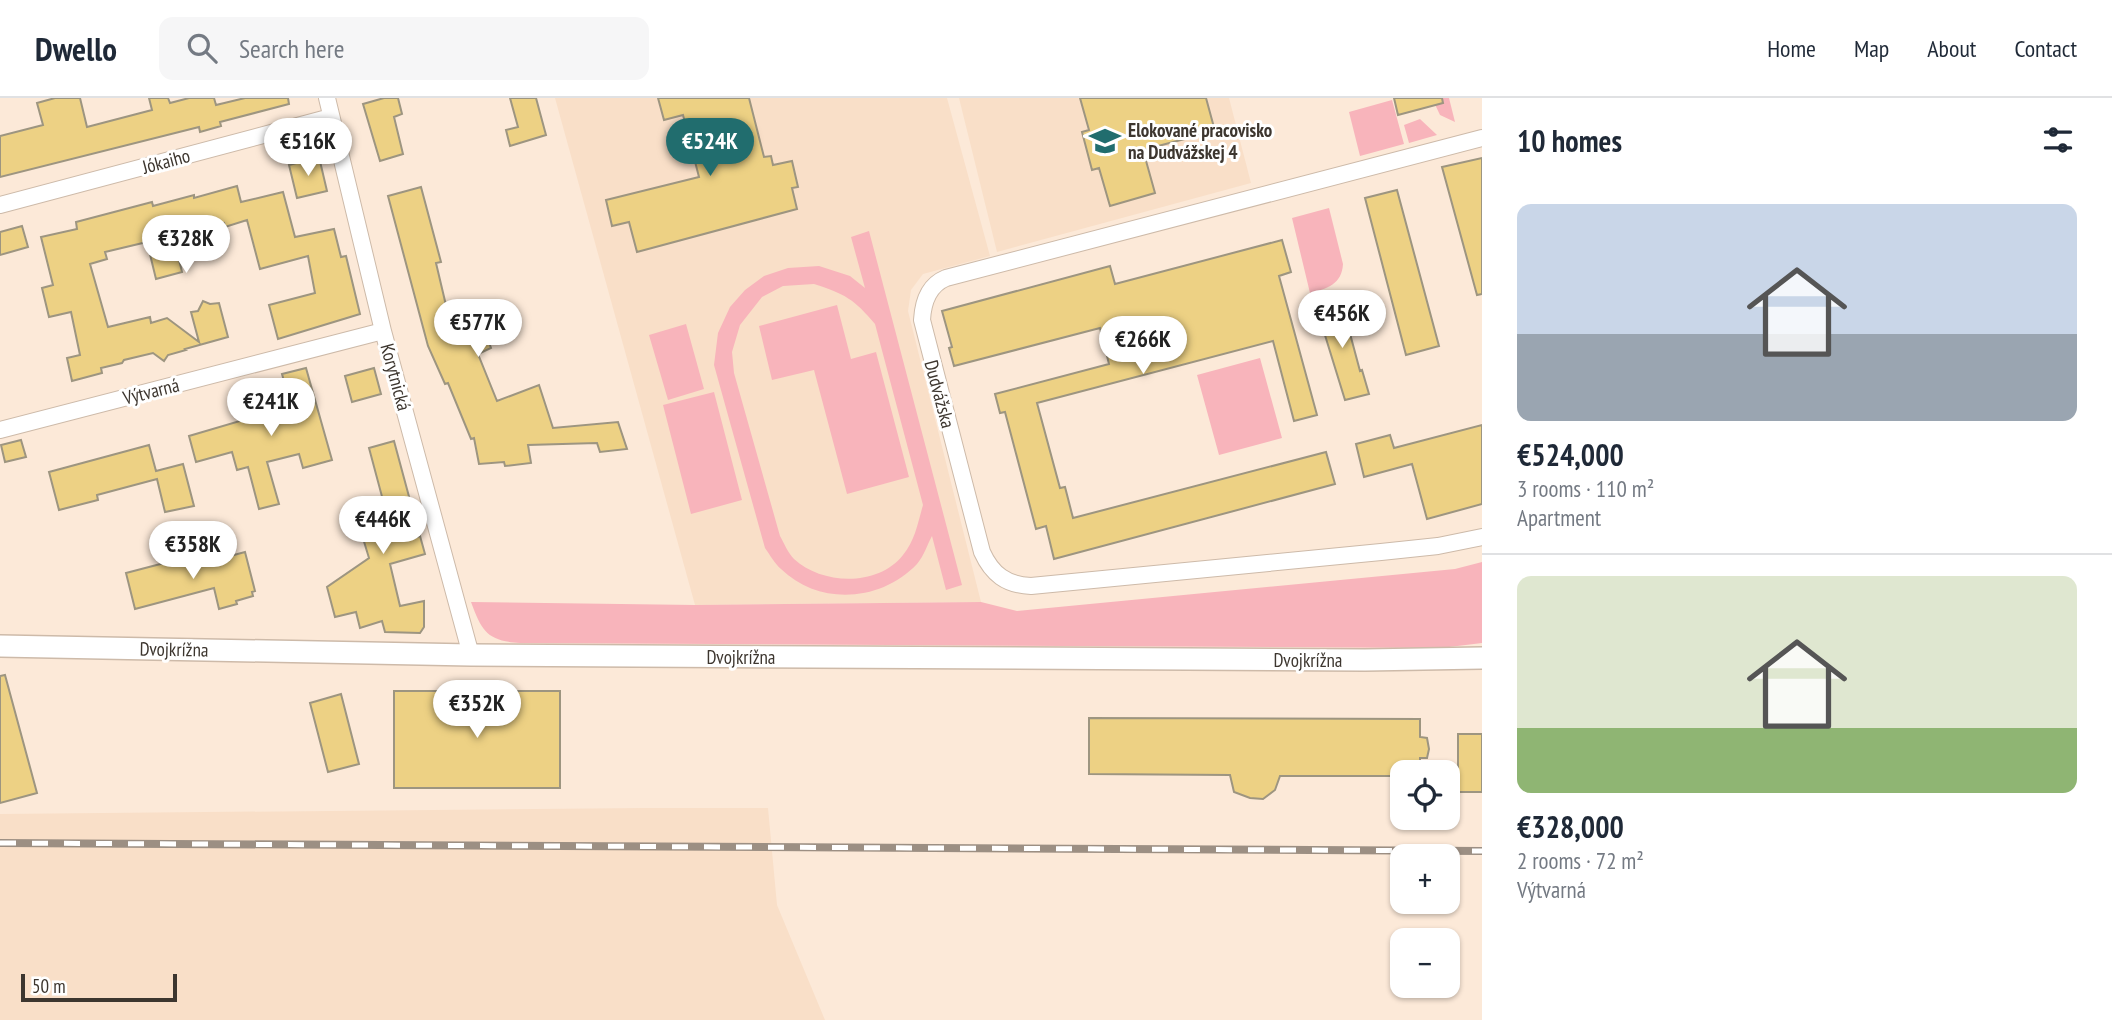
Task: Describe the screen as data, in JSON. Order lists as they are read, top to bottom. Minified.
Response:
{"streets":{"street":["Jókaiho","Korytnická","Výtvarná","Dudvážska","Dvojkrížna"]},"crossings":[["Jókaiho","Korytnická"],["Korytnická","Výtvarná"],["Korytnická","Dvojkrížna"]],"places":{"school or university":["Elokované pracovisko na Dudvážskej 4"]},"scale_bar":"50 m","page":{"header":"Dwello","search":"Search here","nav":["Home","Map","About","Contact"],"heading":"10 homes","price":["€516K","€524K","€328K","€456K","€577K","€266K","€241K","€446K","€358K","€352K"],"list":[{"name":"€524,000","note":"3 rooms · 110 m² · Apartment"},{"name":"€328,000","note":"2 rooms · 72 m² · Výtvarná"}],"map_buttons":["+","−"],"scale":"50 m"}}
